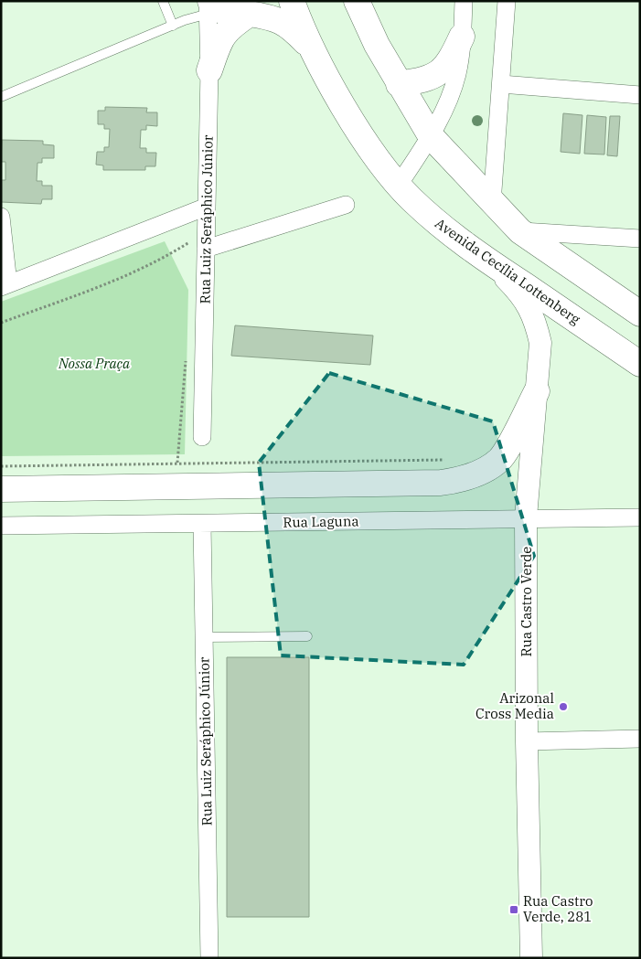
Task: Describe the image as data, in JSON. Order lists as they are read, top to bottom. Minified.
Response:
{"streets":{"main road":["Avenida Cecília Lottenberg"],"street":["Rua Luiz Seráphico Júnior","Rua Laguna","Rua Castro Verde"]},"crossings":[["Rua Luiz Seráphico Júnior","Rua Laguna"],["Avenida Cecília Lottenberg","Rua Castro Verde"],["Rua Laguna","Rua Castro Verde"]],"parks":["Nossa Praça"],"places":{"other":["Arizonal Cross Media"],"transit":["Rua Castro Verde, 281"]}}
